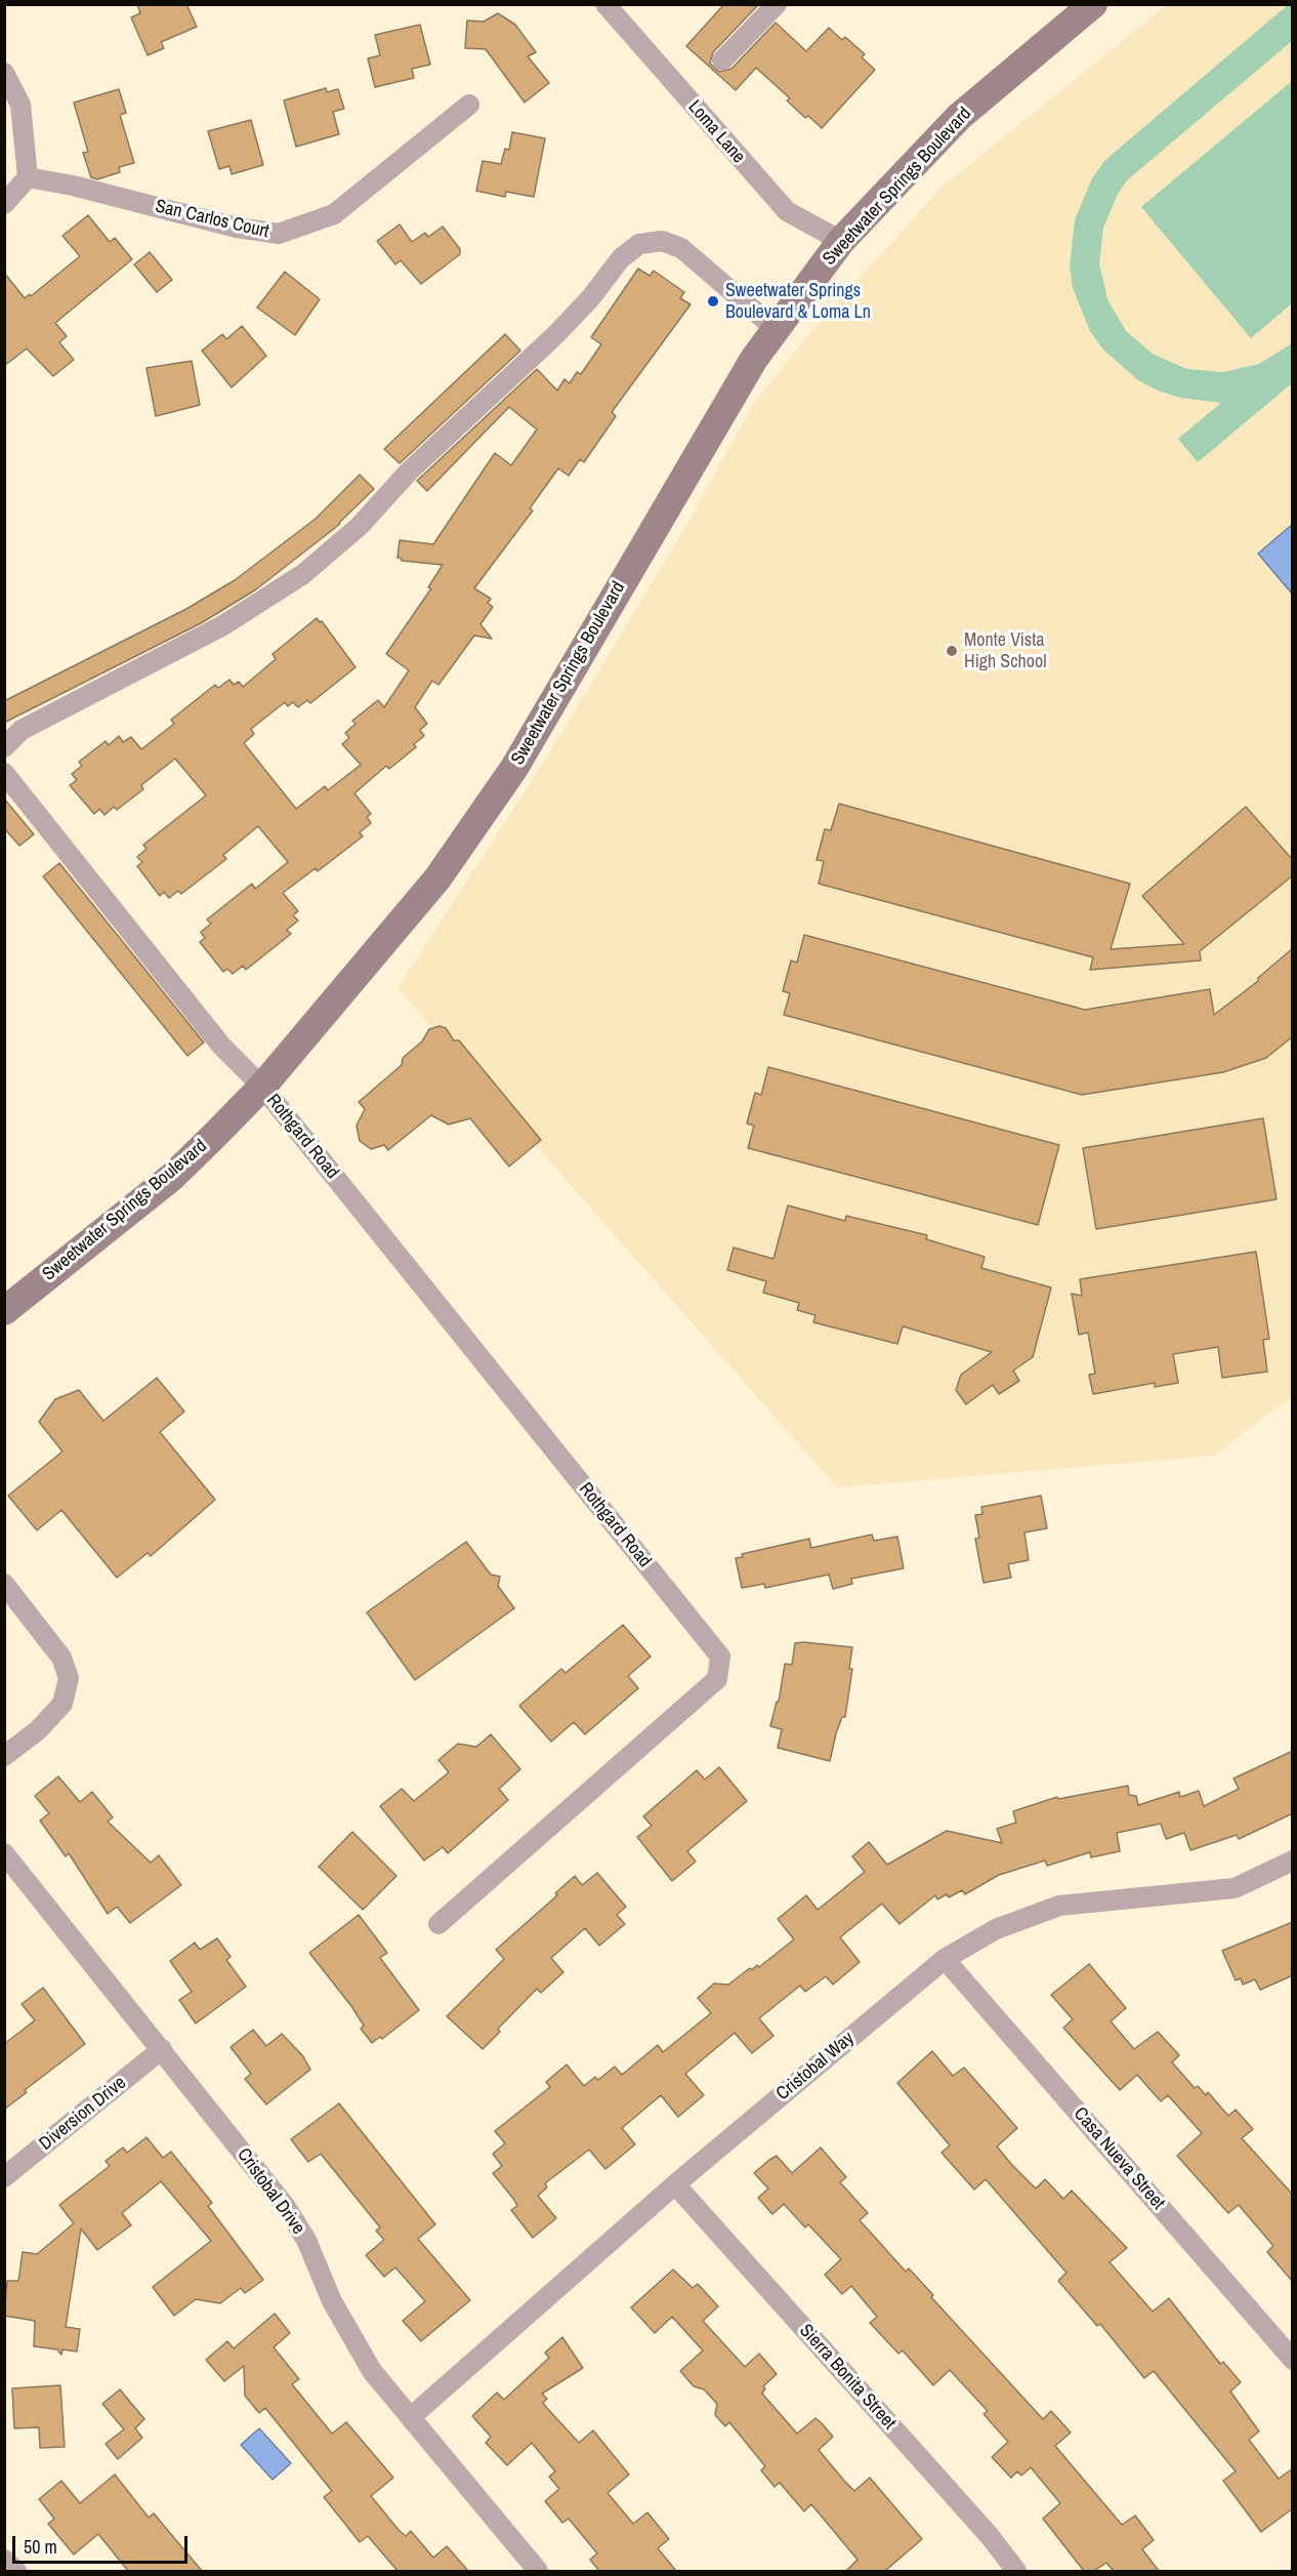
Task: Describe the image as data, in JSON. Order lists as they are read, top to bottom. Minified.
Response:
{"streets":{"main road":["Sweetwater Springs Boulevard"],"street":["Loma Lane","San Carlos Court","Rothgard Road","Cristobal Way","Diversion Drive","Casa Nueva Street","Cristobal Drive","Sierra Bonita Street"]},"crossings":[["Loma Lane","Sweetwater Springs Boulevard"],["Sweetwater Springs Boulevard","Rothgard Road"],["Cristobal Way","Casa Nueva Street"],["Cristobal Way","Cristobal Drive"],["Cristobal Way","Sierra Bonita Street"],["Diversion Drive","Cristobal Drive"]],"places":["Sweetwater Springs Boulevard & Loma Ln","Monte Vista High School"],"scale_bar":"50 m"}
